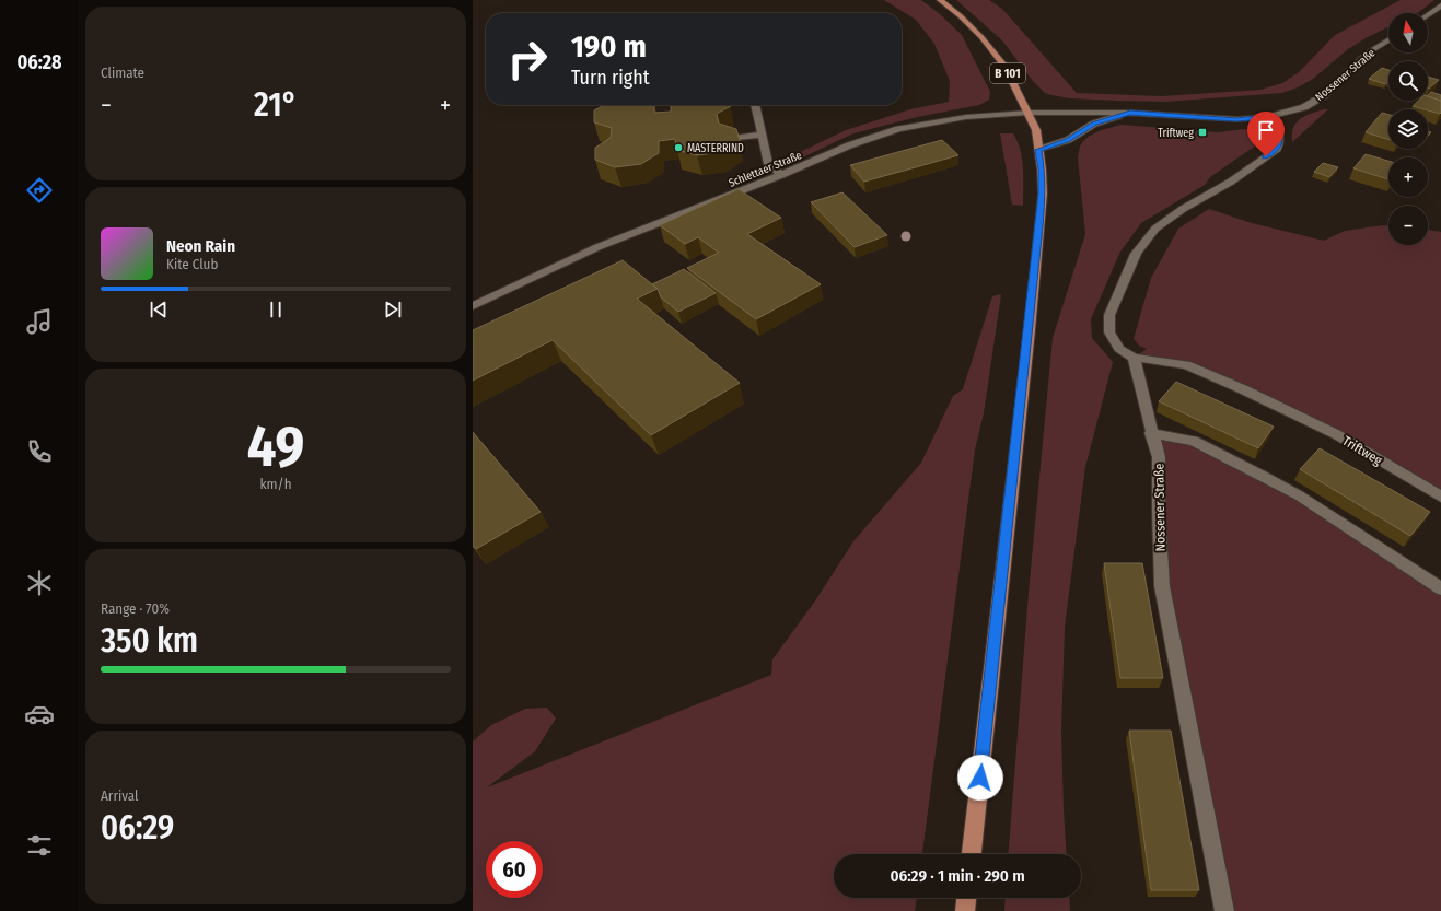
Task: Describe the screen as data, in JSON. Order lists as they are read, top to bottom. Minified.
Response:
{"streets":{"main road":["B 101"],"street":["Nossener Straße","Schlettaer Straße","Triftweg"]},"crossings":[["B 101","Schlettaer Straße"],["Nossener Straße","Schlettaer Straße"],["Nossener Straße","Triftweg"]],"places":{"transit":["Triftweg"],"other":["MASTERRIND"]},"north":"top","page":{"tabs":"06:28","tile":["Climate",["49","km/h"],["Range · 70%","350 km"],["Arrival","06:29"]],"map_buttons":["+","−"],"turn":["190 m","Turn right"],"heat":["−","21°","+"],"song":["Neon Rain","Kite Club"],"limit":"60","trip":"06:29 · 1 min · 290 m"}}
